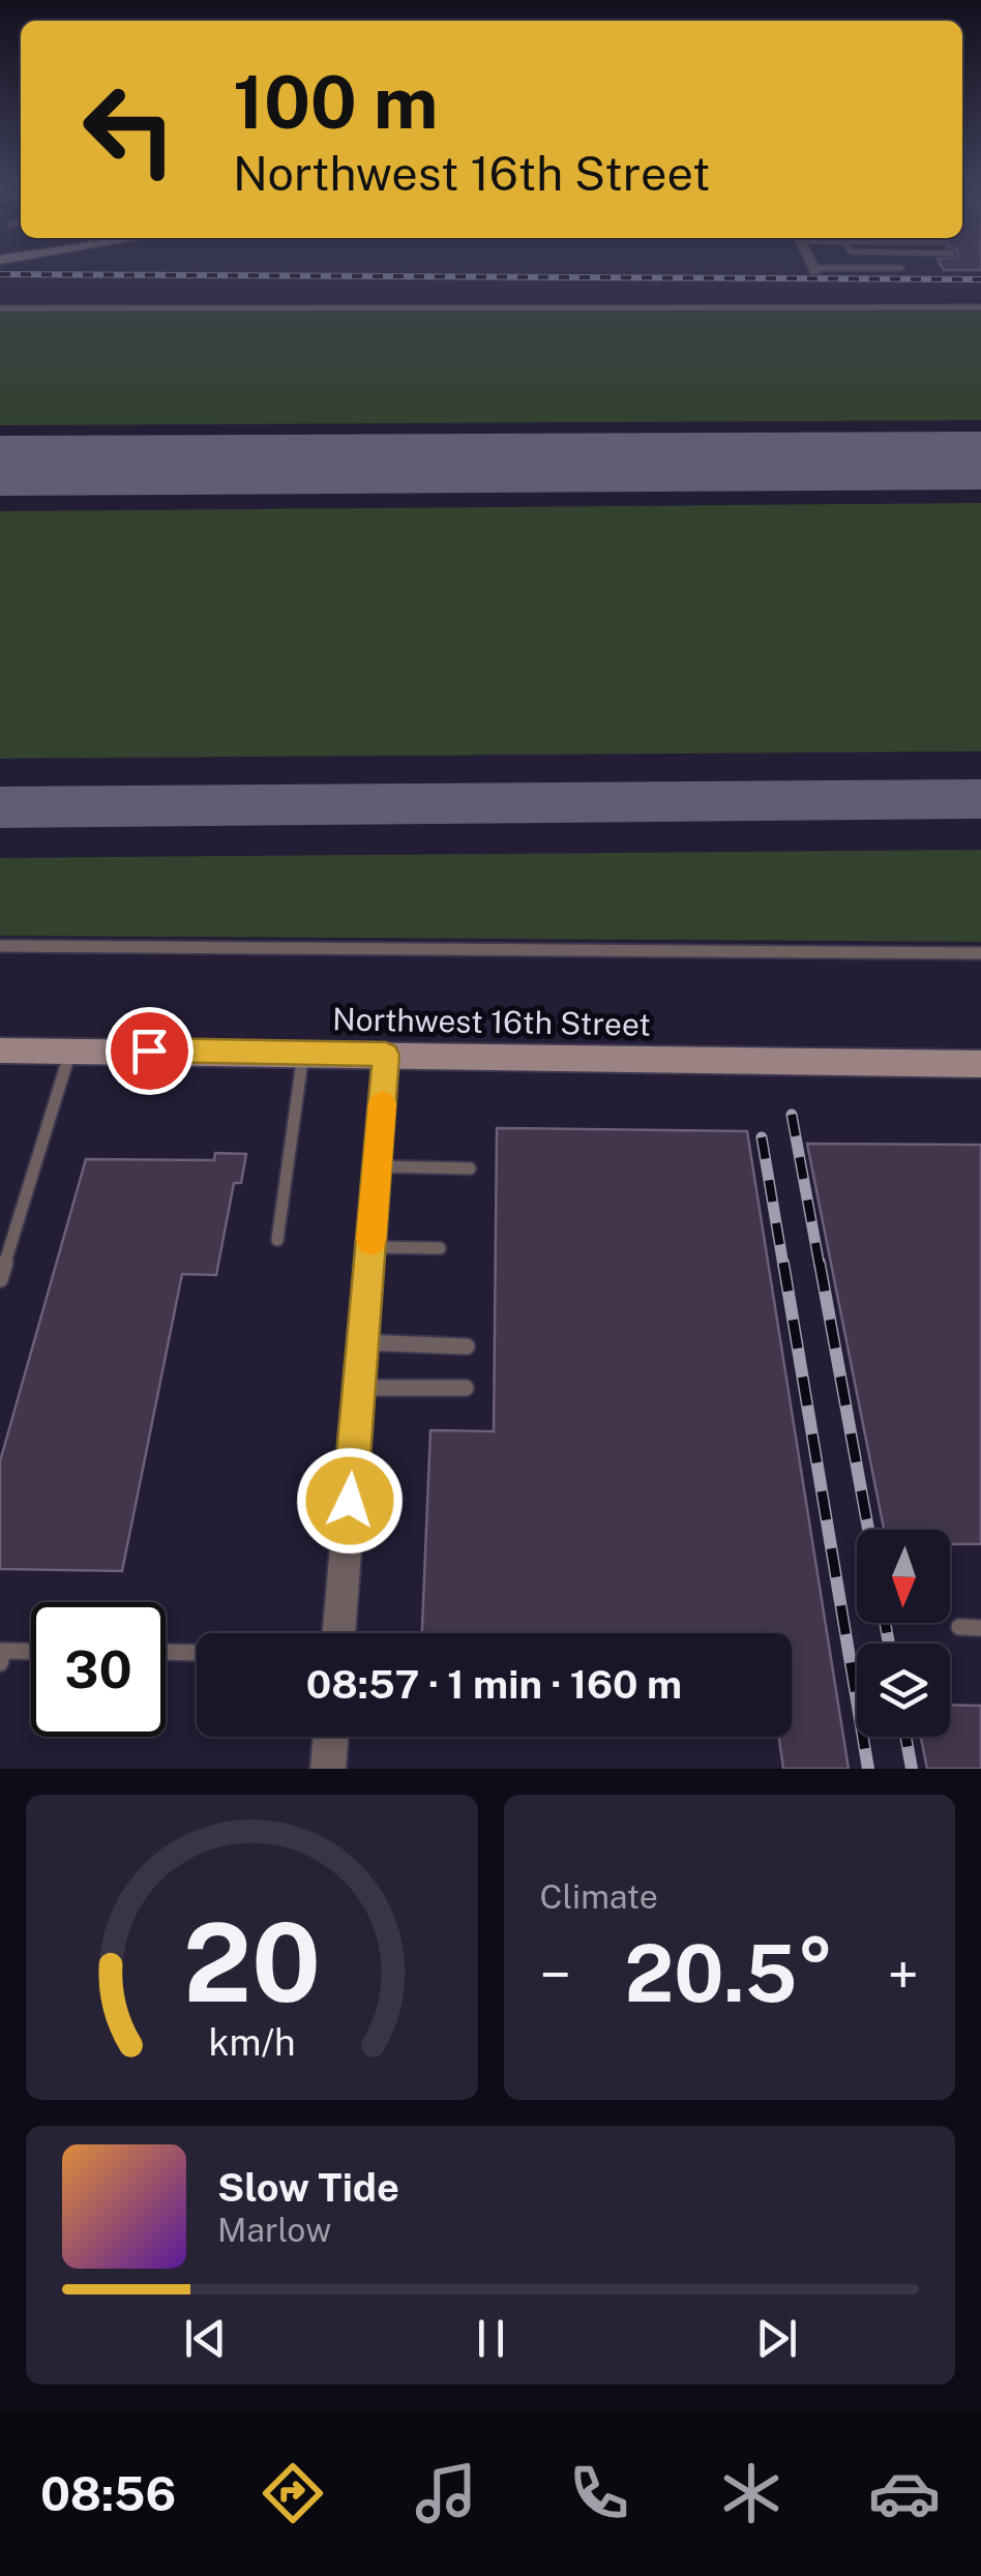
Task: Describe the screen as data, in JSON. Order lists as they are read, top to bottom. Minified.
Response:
{"streets":{"main road":["Northwest 16th Street"]},"north":"bottom","page":{"turn":["100 m","Northwest 16th Street"],"limit":"30","trip":"08:57 · 1 min · 160 m","tile":"Climate","heat":["−","20.5°","+"],"song":["Slow Tide","Marlow"],"tabs":"08:56","gauge":["20","km/h"]}}
